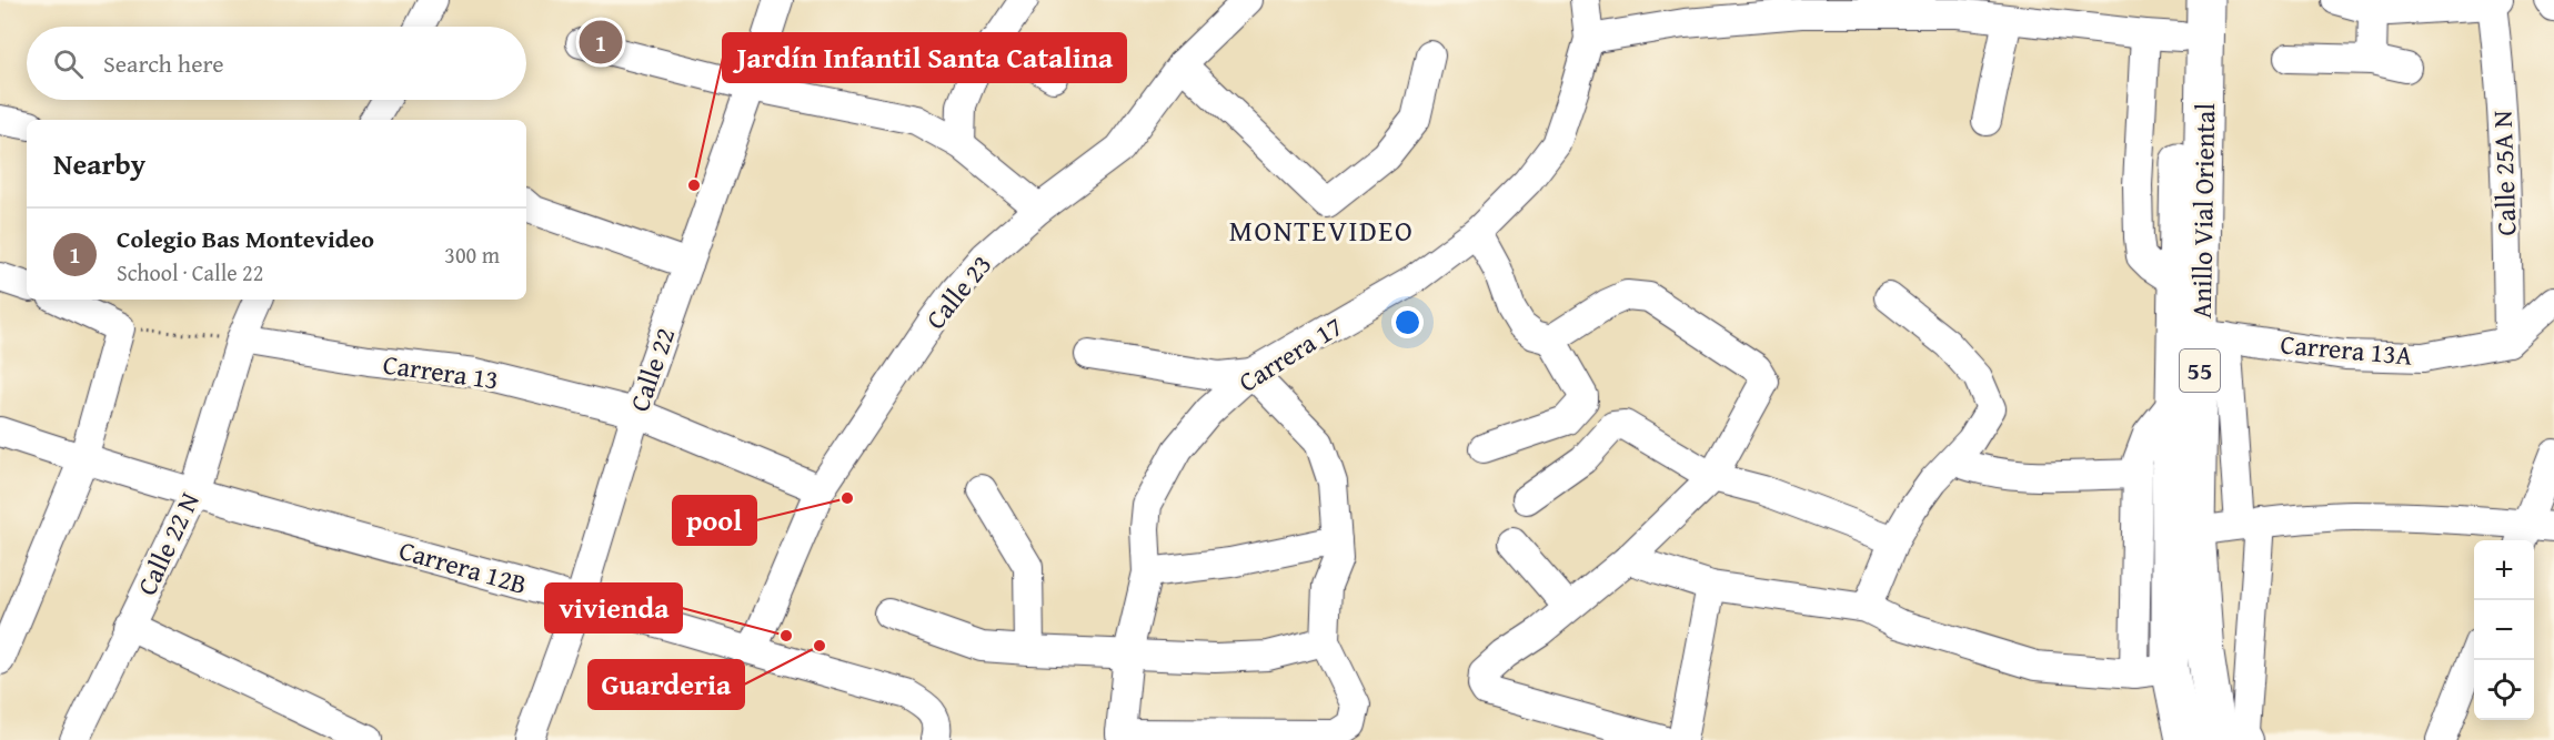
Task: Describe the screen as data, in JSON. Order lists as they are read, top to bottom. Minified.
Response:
{"streets":{"highway":["Anillo Vial Oriental","55"],"street":["Calle 25A N","Calle 23","Carrera 13A","Carrera 17","Calle 22","Carrera 13","Calle 22 N","Carrera 12B"]},"crossings":[["Calle 25A N","Carrera 13A"],["Anillo Vial Oriental","Carrera 13A"],["Calle 23","Carrera 13"],["Calle 23","Carrera 12B"],["Calle 22","Carrera 13"],["Calle 22","Carrera 12B"],["Carrera 13","Calle 22 N"],["Calle 22 N","Carrera 12B"]],"districts":["MONTEVIDEO"],"places":["Jardín Infantil Santa Catalina","pool","vivienda","Guarderia"],"page":{"pins":"1","search":"Search here","heading":"Nearby","list":[{"mark":"1","name":"Colegio Bas Montevideo","note":"School · Calle 22","value":"300 m"}],"map_buttons":["+","−"]}}
